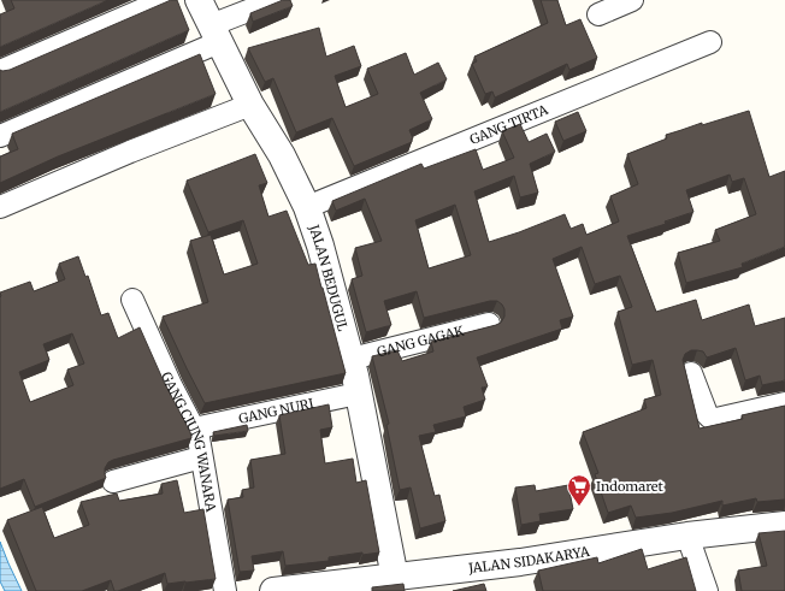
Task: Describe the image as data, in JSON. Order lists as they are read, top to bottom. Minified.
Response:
{"streets":{"street":["GANG TIRTA","JALAN BEDUGUL","GANG GAGAK","GANG NURI","GANG CIUNG WANARA","JALAN SIDAKARYA"]},"crossings":[["GANG TIRTA","JALAN BEDUGUL"],["JALAN BEDUGUL","GANG GAGAK"],["JALAN BEDUGUL","GANG NURI"],["JALAN BEDUGUL","JALAN SIDAKARYA"],["GANG NURI","GANG CIUNG WANARA"]],"places":{"supermarket":["Indomaret"]}}
